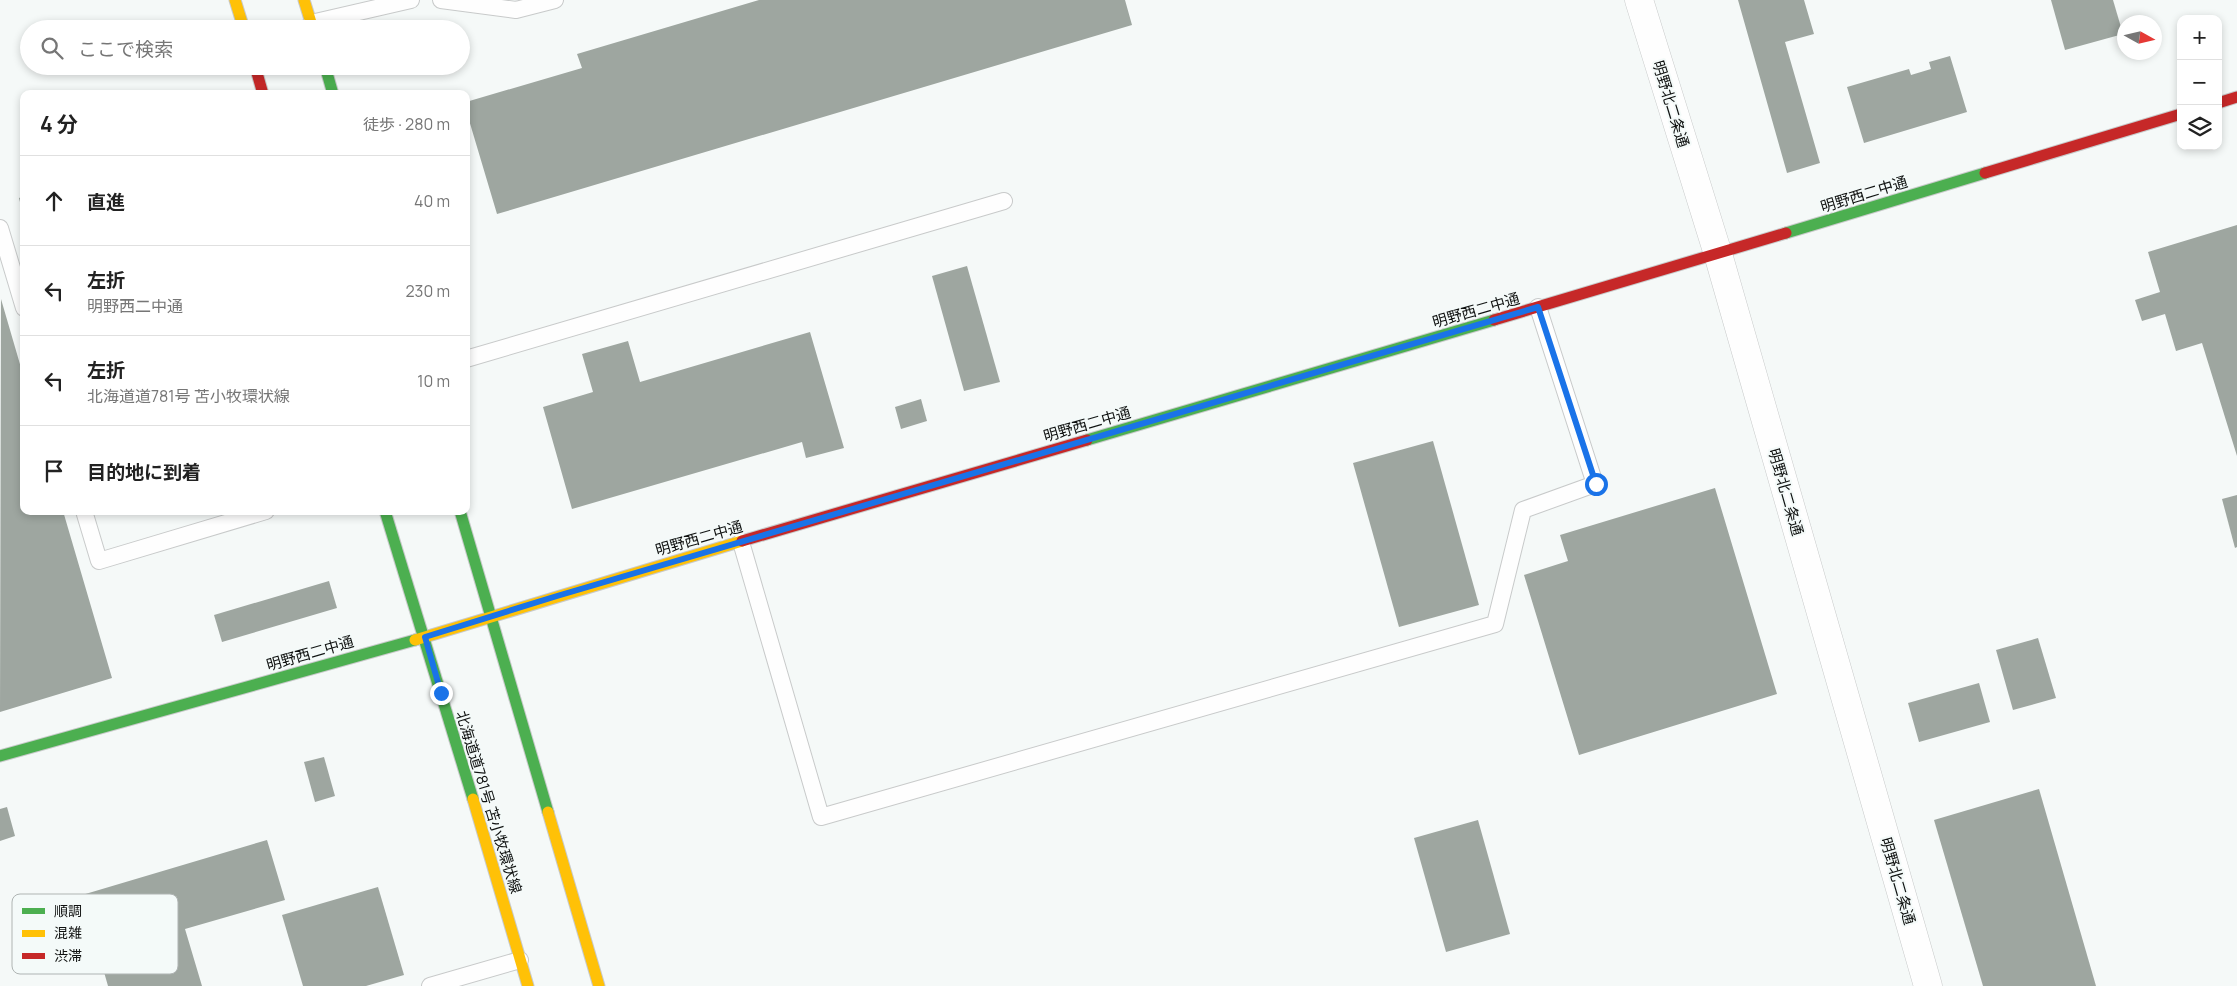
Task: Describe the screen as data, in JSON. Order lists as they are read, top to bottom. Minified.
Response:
{"streets":{"street":["明野北二条通","明野西二中通","北海道道781号 苫小牧環状線"]},"crossings":[["明野北二条通","明野西二中通"],["明野西二中通","北海道道781号 苫小牧環状線"]],"legend":["順調","混雑","渋滞"],"north":"right","page":{"map_buttons":["+","−"],"search":"ここで検索","heading":["4 分","徒歩 · 280 m"],"list":[["直進","40 m"],["左折","明野西二中通","230 m"],["左折","北海道道781号 苫小牧環状線","10 m"],"目的地に到着"]}}
